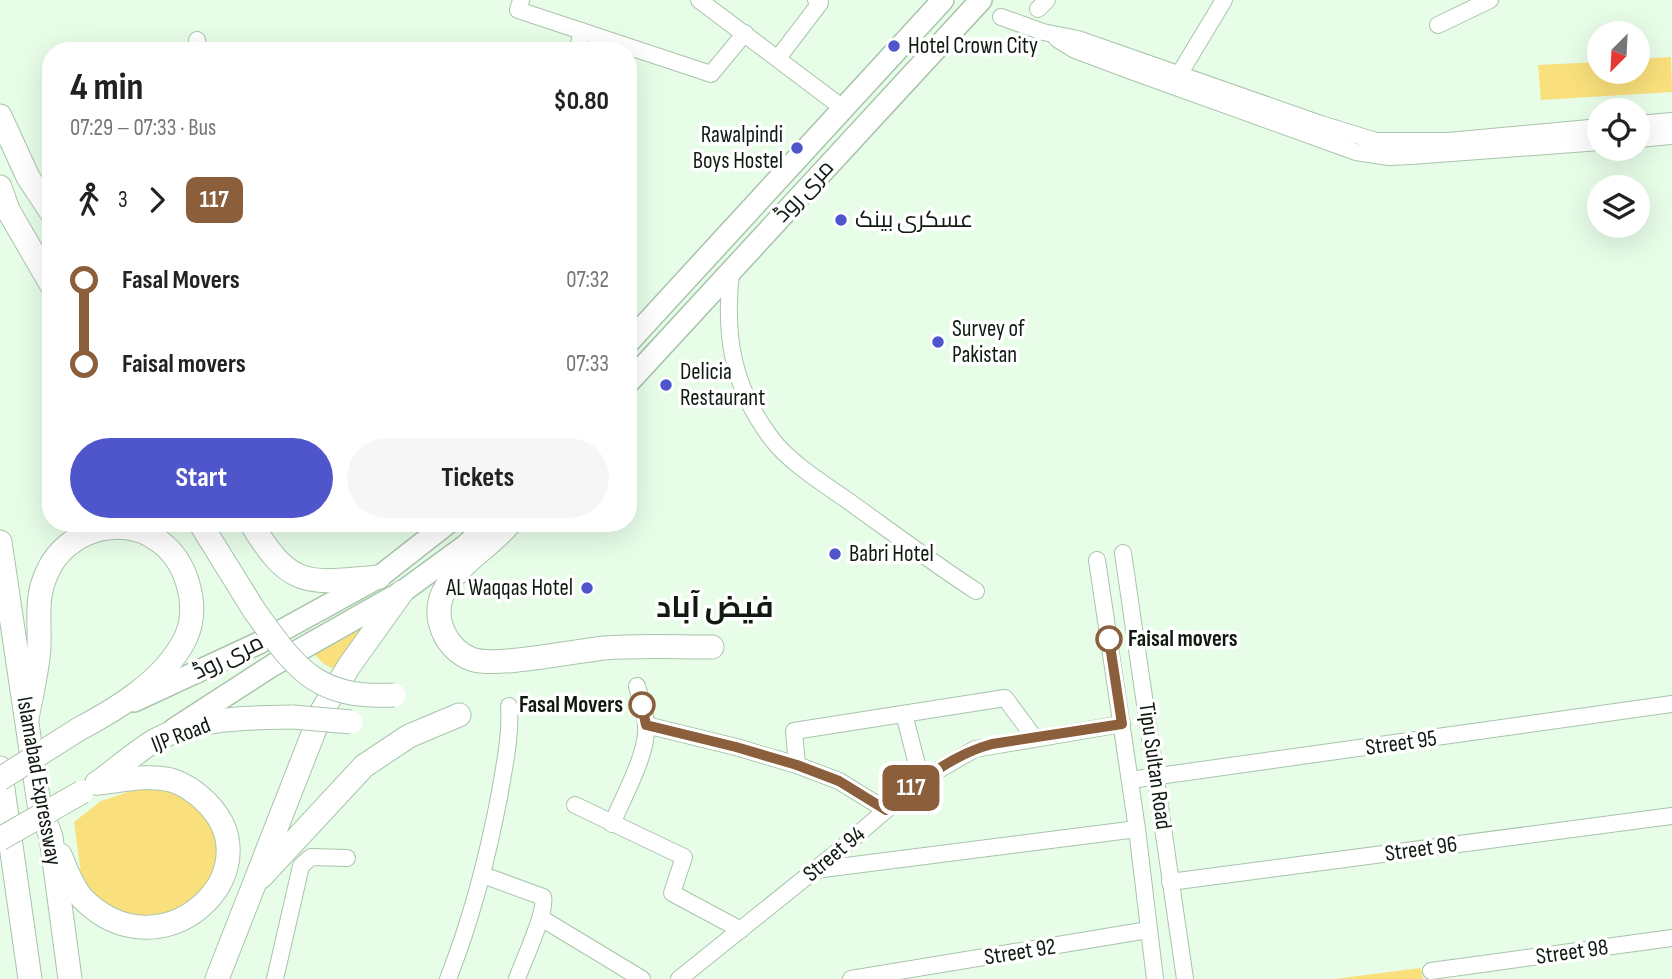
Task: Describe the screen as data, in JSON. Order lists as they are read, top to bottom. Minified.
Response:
{"streets":{"highway":["مری روڈ","IJP Road","Islamabad Expressway"],"street":["Street 95","Tipu Sultan Road","Street 96","Street 94","Street 92","Street 98"]},"crossings":[["Street 95","Tipu Sultan Road"],["Tipu Sultan Road","Street 96"],["Tipu Sultan Road","Street 94"],["Tipu Sultan Road","Street 92"]],"districts":["فیض آباد"],"places":["Hotel Crown City","Rawalpindi Boys Hostel","عسکری بینک","Survey of Pakistan","Delicia Restaurant","Babri Hotel","AL Waqqas Hotel","Faisal movers","Fasal Movers"],"lines":["bus line 117"],"north":"bottom left","page":{"on_map":"117","heading":["4 min","07:29 – 07:33 · Bus","$0.80"],"legs":["3","117"],"list":[{"name":"Fasal Movers","value":"07:32"},{"name":"Faisal movers","value":"07:33"}],"buttons":["Start","Tickets"]}}
